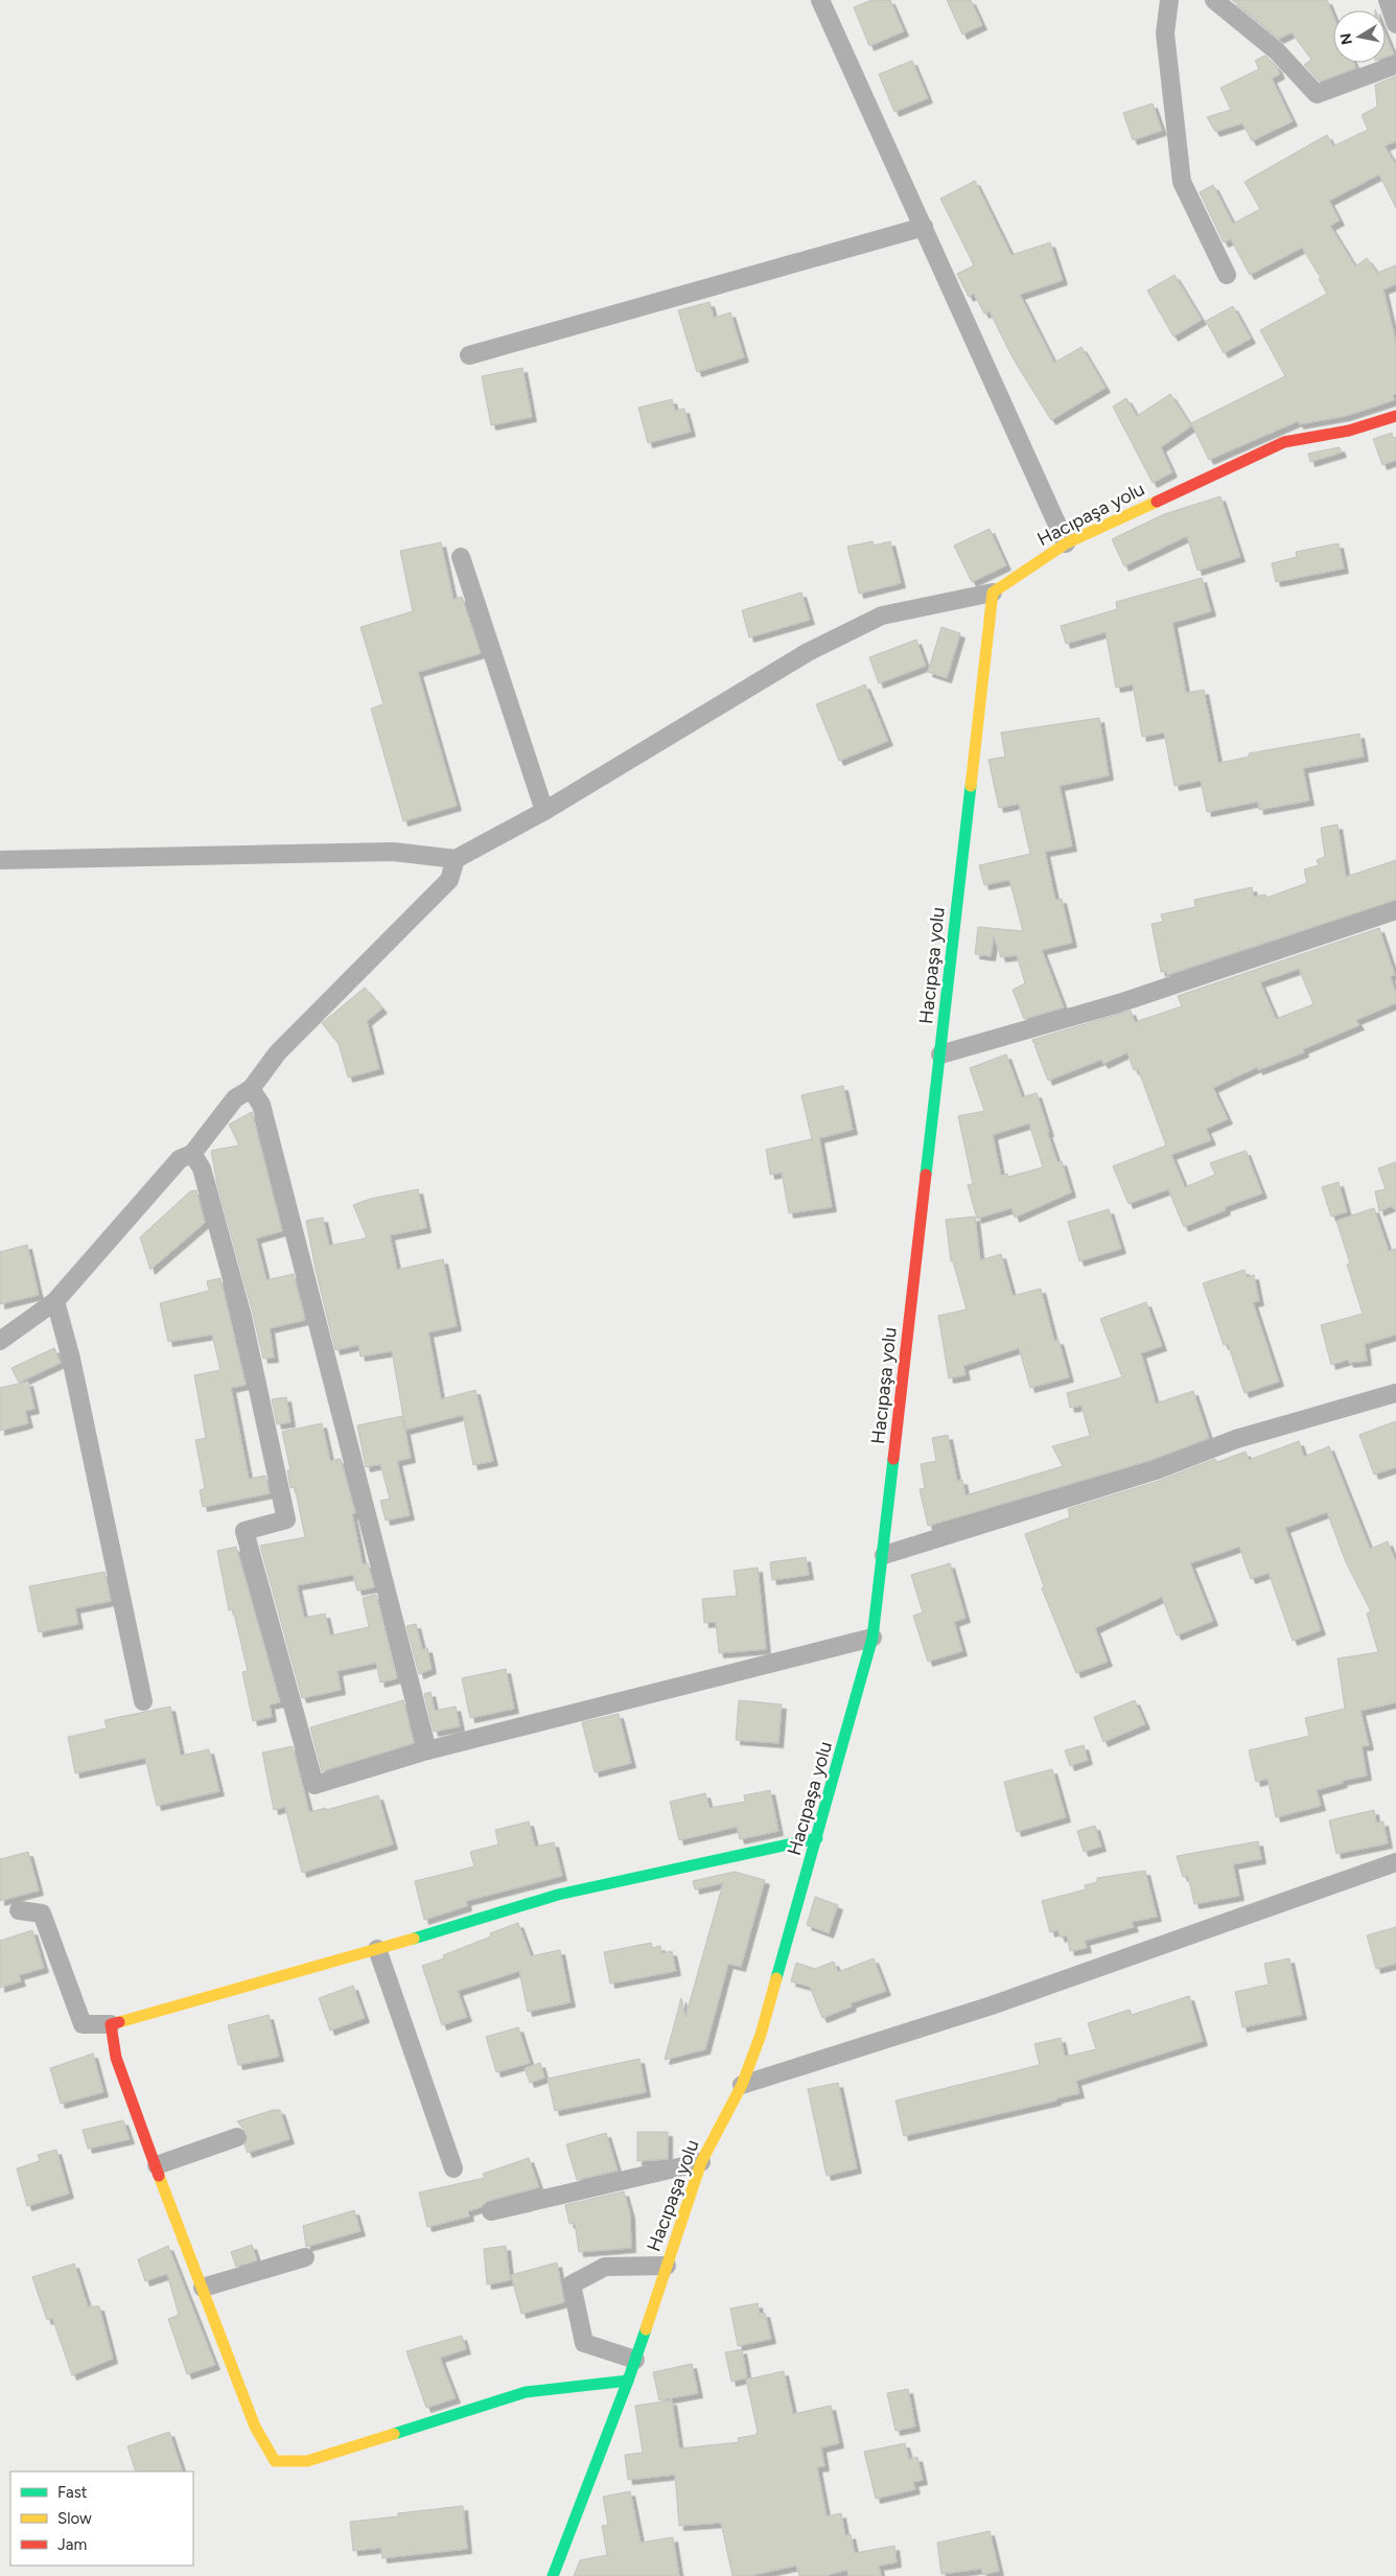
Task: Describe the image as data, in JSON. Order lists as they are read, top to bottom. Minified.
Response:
{"streets":{"main road":["Hacıpaşa yolu"]},"legend":["Fast","Slow","Jam"],"north":"left"}
